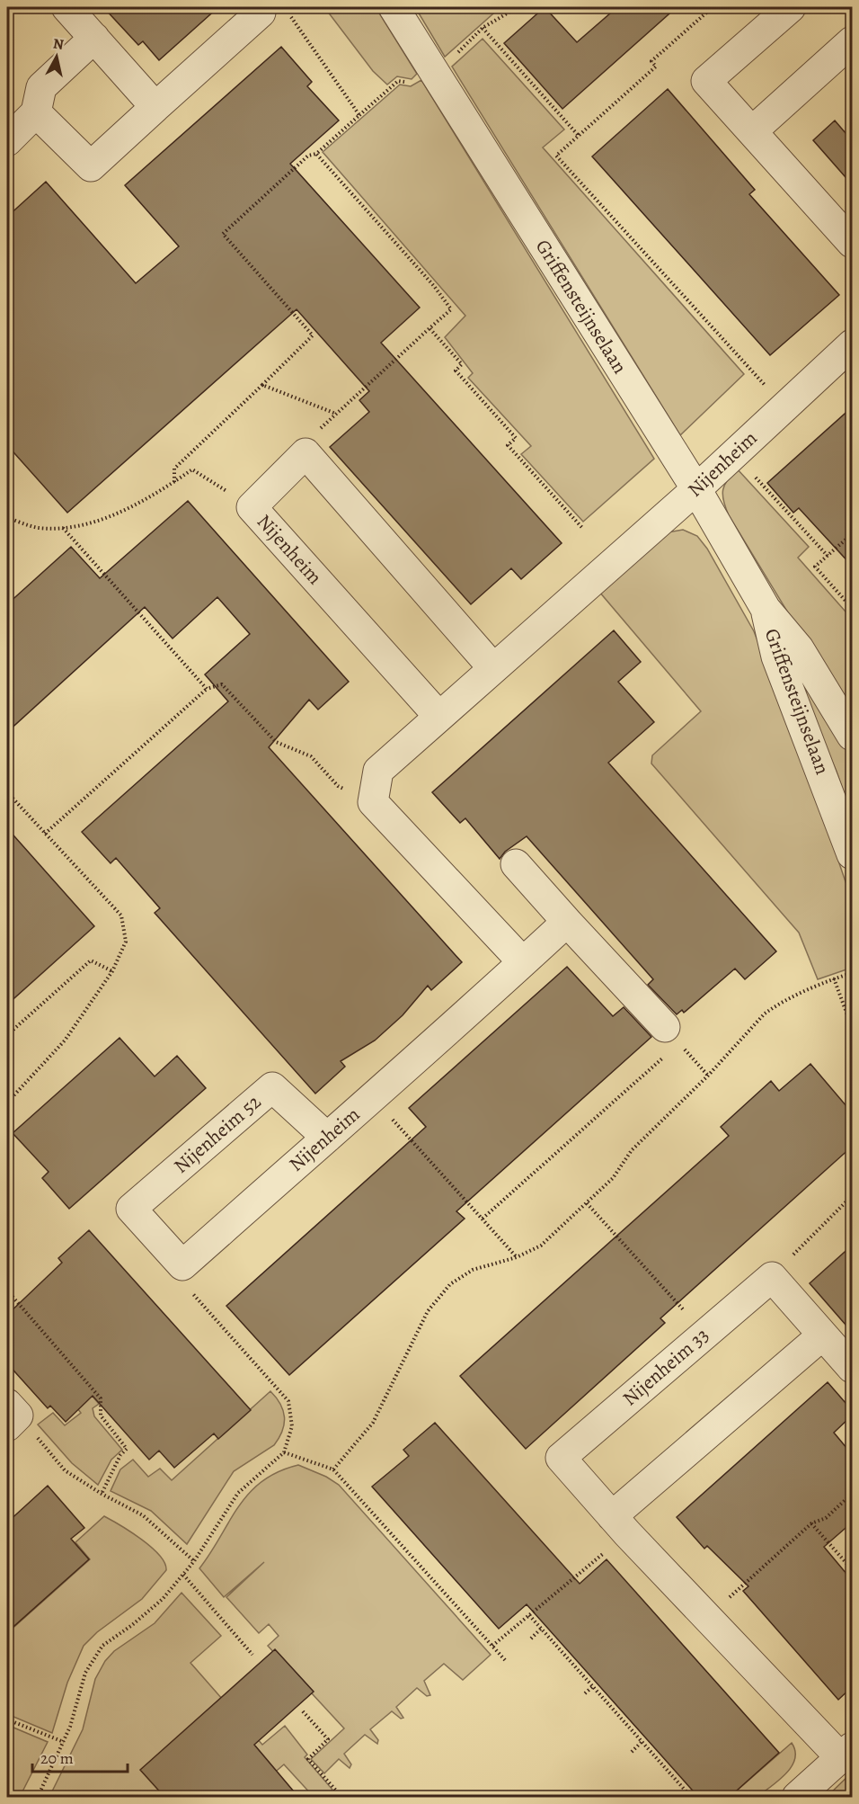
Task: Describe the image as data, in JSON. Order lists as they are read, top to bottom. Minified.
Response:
{"streets":{"street":["Griffensteijnselaan","Nijenheim","Nijenheim 52","Nijenheim 33"]},"crossings":[["Griffensteijnselaan","Nijenheim"],["Nijenheim","Nijenheim 52"]],"scale_bar":"20 m","north":"top"}
